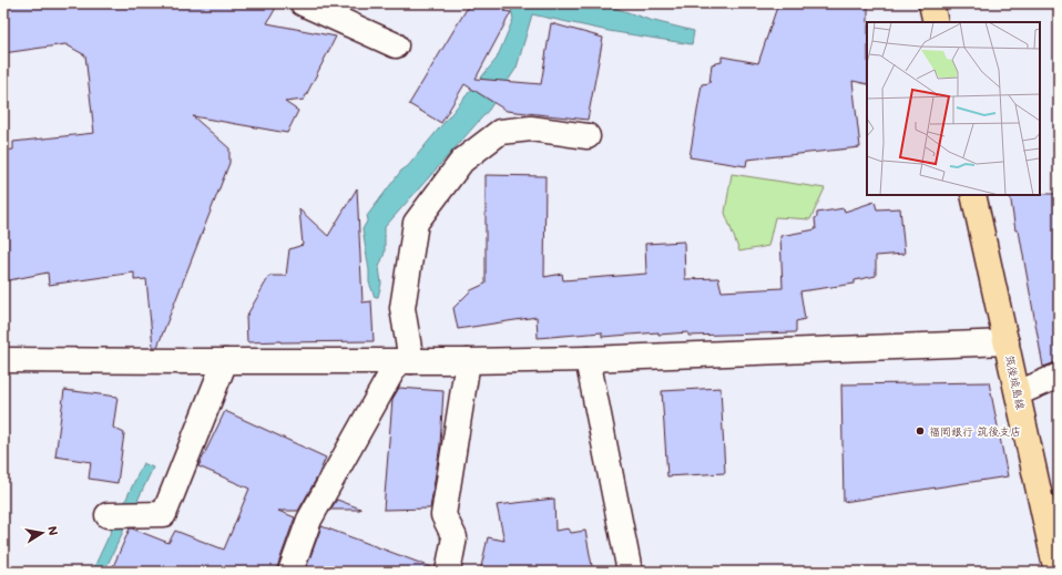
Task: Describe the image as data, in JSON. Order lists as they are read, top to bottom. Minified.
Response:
{"streets":{"main road":["筑後城島線"]},"places":["福岡銀行 筑後支店"],"north":"right"}
